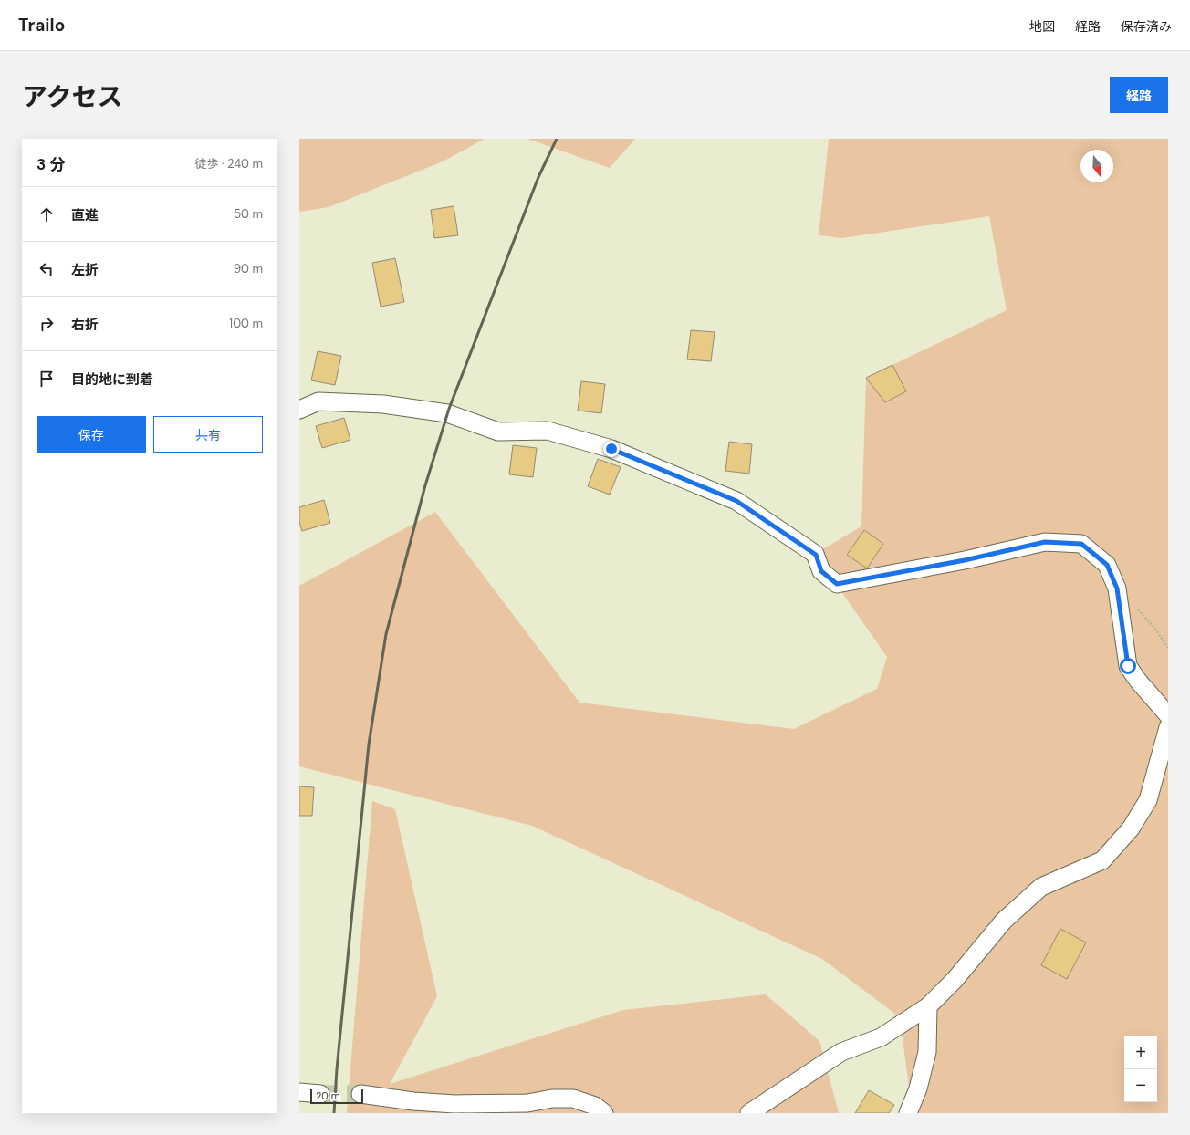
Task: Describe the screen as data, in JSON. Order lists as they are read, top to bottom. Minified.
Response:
{"scale_bar":"20 m","north":"bottom","page":{"header":"Trailo","nav":["地図","経路","保存済み"],"title":"アクセス","buttons":["経路",["保存","共有"]],"heading":["3 分","徒歩 · 240 m"],"list":[["直進","50 m"],["左折","90 m"],["右折","100 m"],"目的地に到着"],"map_buttons":["+","−"],"scale":"20 m"}}
